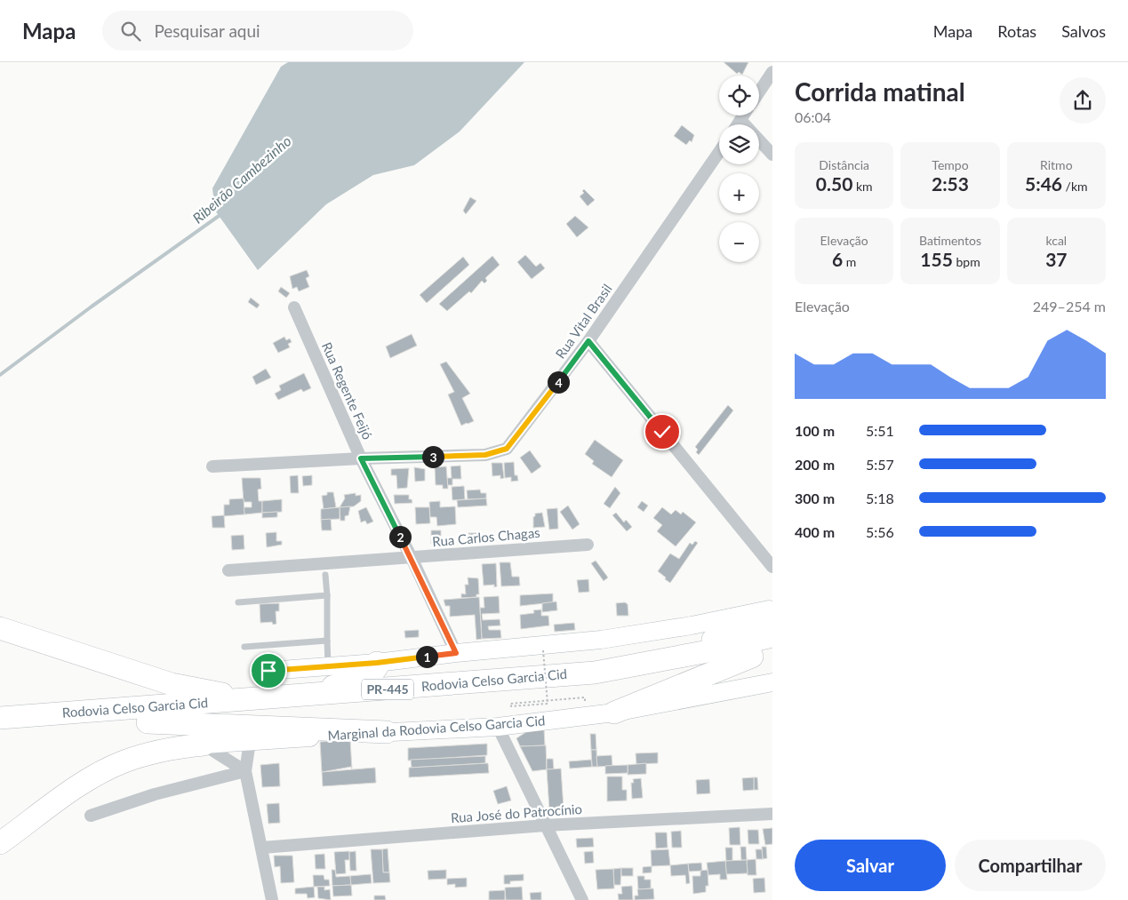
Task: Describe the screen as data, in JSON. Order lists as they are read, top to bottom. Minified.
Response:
{"streets":{"highway":["Rodovia Celso Garcia Cid","PR-445"],"street":["Rua Vital Brasil","Rua Regente Feijó","Rua Carlos Chagas","Marginal da Rodovia Celso Garcia Cid","Rua José do Patrocínio"]},"crossings":[["Rua Vital Brasil","Rua Regente Feijó"],["Rua Regente Feijó","Rua Carlos Chagas"]],"water":["Ribeirão Cambezinho"],"page":{"header":"Mapa","search":"Pesquisar aqui","nav":["Mapa","Rotas","Salvos"],"heading":["Corrida matinal","06:04"],"map_buttons":["+","−"],"stats":[["Distância","0.50 km"],["Tempo","2:53"],["Ritmo","5:46 /km"],["Elevação","6 m"],["Batimentos","155 bpm"],["kcal","37"]],"chart":["Elevação","249–254 m"],"pins":["4","3","2","1"],"list":[{"name":"100 m","note":"5:51"},{"name":"200 m","note":"5:57"},{"name":"300 m","note":"5:18"},{"name":"400 m","note":"5:56"}],"buttons":["Salvar","Compartilhar"]}}
